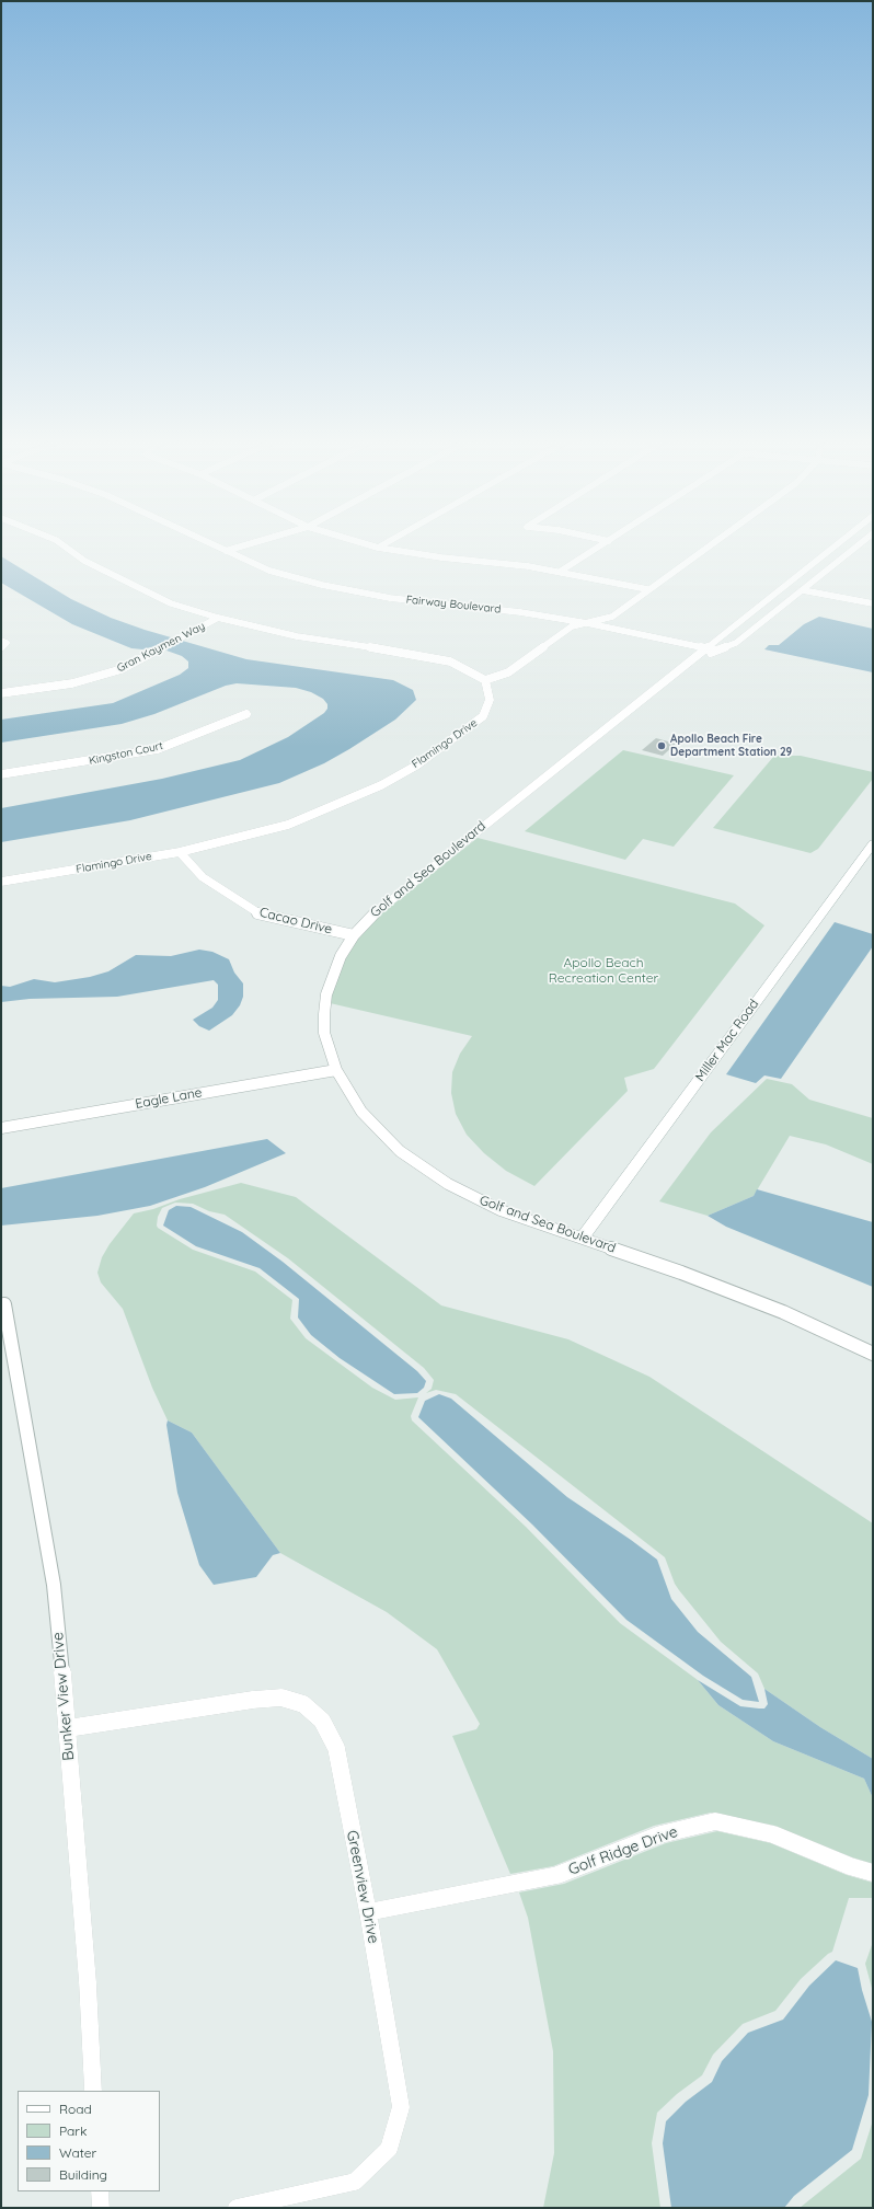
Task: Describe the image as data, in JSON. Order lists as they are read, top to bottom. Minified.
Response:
{"streets":{"street":["Fairway Boulevard","Gran Kaymen Way","Flamingo Drive","Kingston Court","Golf and Sea Boulevard","Cacao Drive","Miller Mac Road","Eagle Lane","Bunker View Drive","Golf Ridge Drive","Greenview Drive"]},"crossings":[["Fairway Boulevard","Golf and Sea Boulevard"],["Flamingo Drive","Cacao Drive"],["Golf and Sea Boulevard","Cacao Drive"],["Golf and Sea Boulevard","Miller Mac Road"],["Golf and Sea Boulevard","Eagle Lane"],["Bunker View Drive","Greenview Drive"],["Golf Ridge Drive","Greenview Drive"]],"parks":["Apollo Beach Recreation Center"],"places":["Apollo Beach Fire Department Station 29"],"legend":["Road","Park","Water","Building"]}
